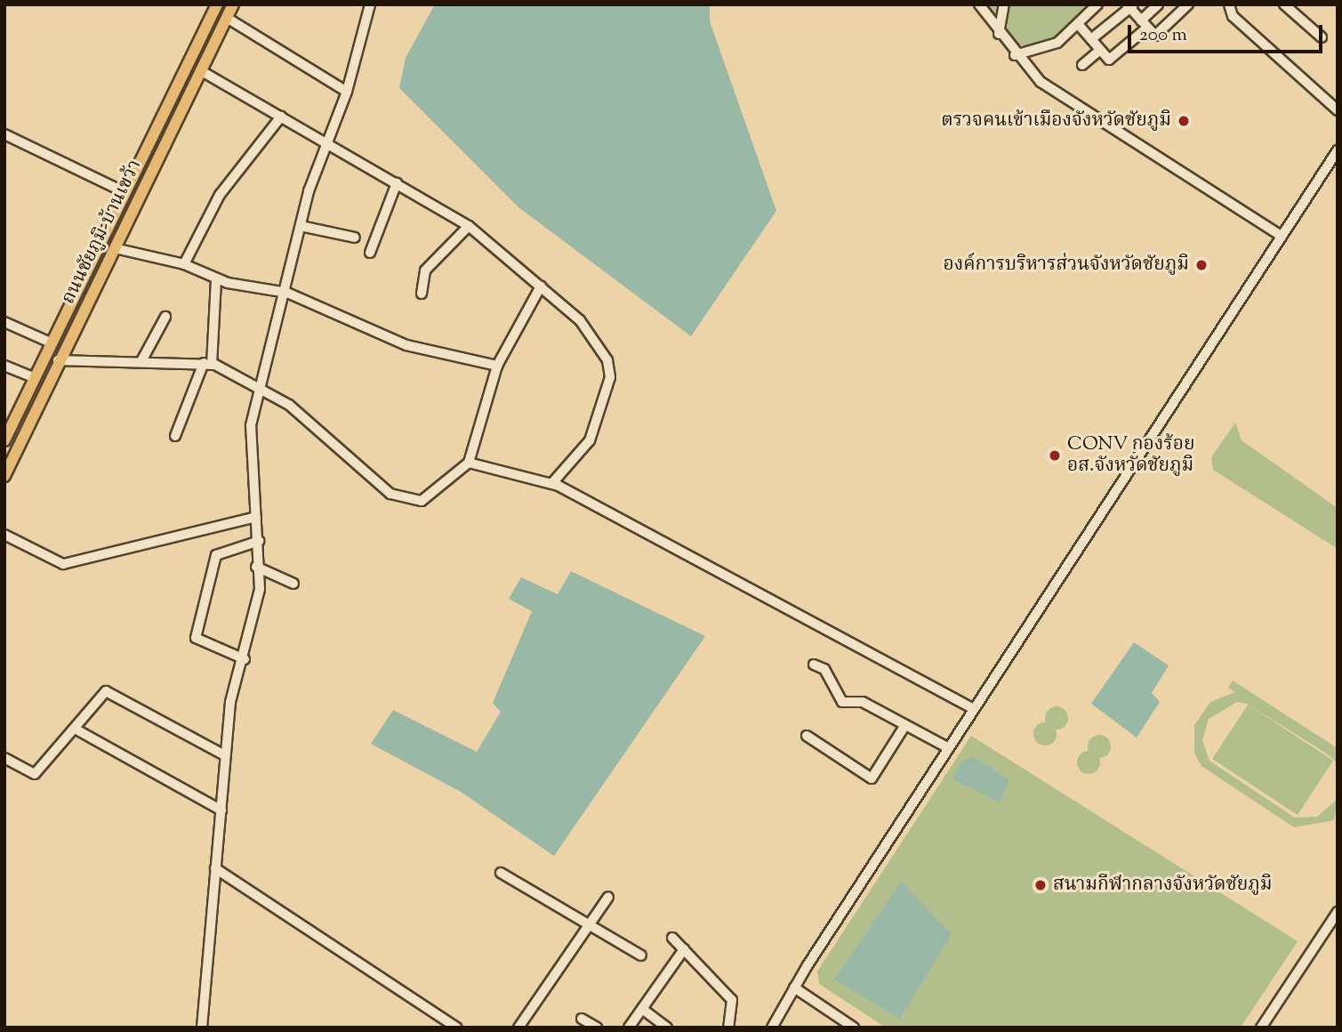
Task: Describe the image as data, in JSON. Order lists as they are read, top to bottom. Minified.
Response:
{"streets":{"main road":["ถนนชัยภูมิ-บ้านเขว้า"]},"places":["ตรวจคนเข้าเมืองจังหวัดชัยภูมิ","องค์การบริหารส่วนจังหวัดชัยภูมิ","CONV กองร้อย อส.จังหวัดชัยภูมิ","สนามกีฬากลางจังหวัดชัยภูมิ"],"scale_bar":"200 m"}
